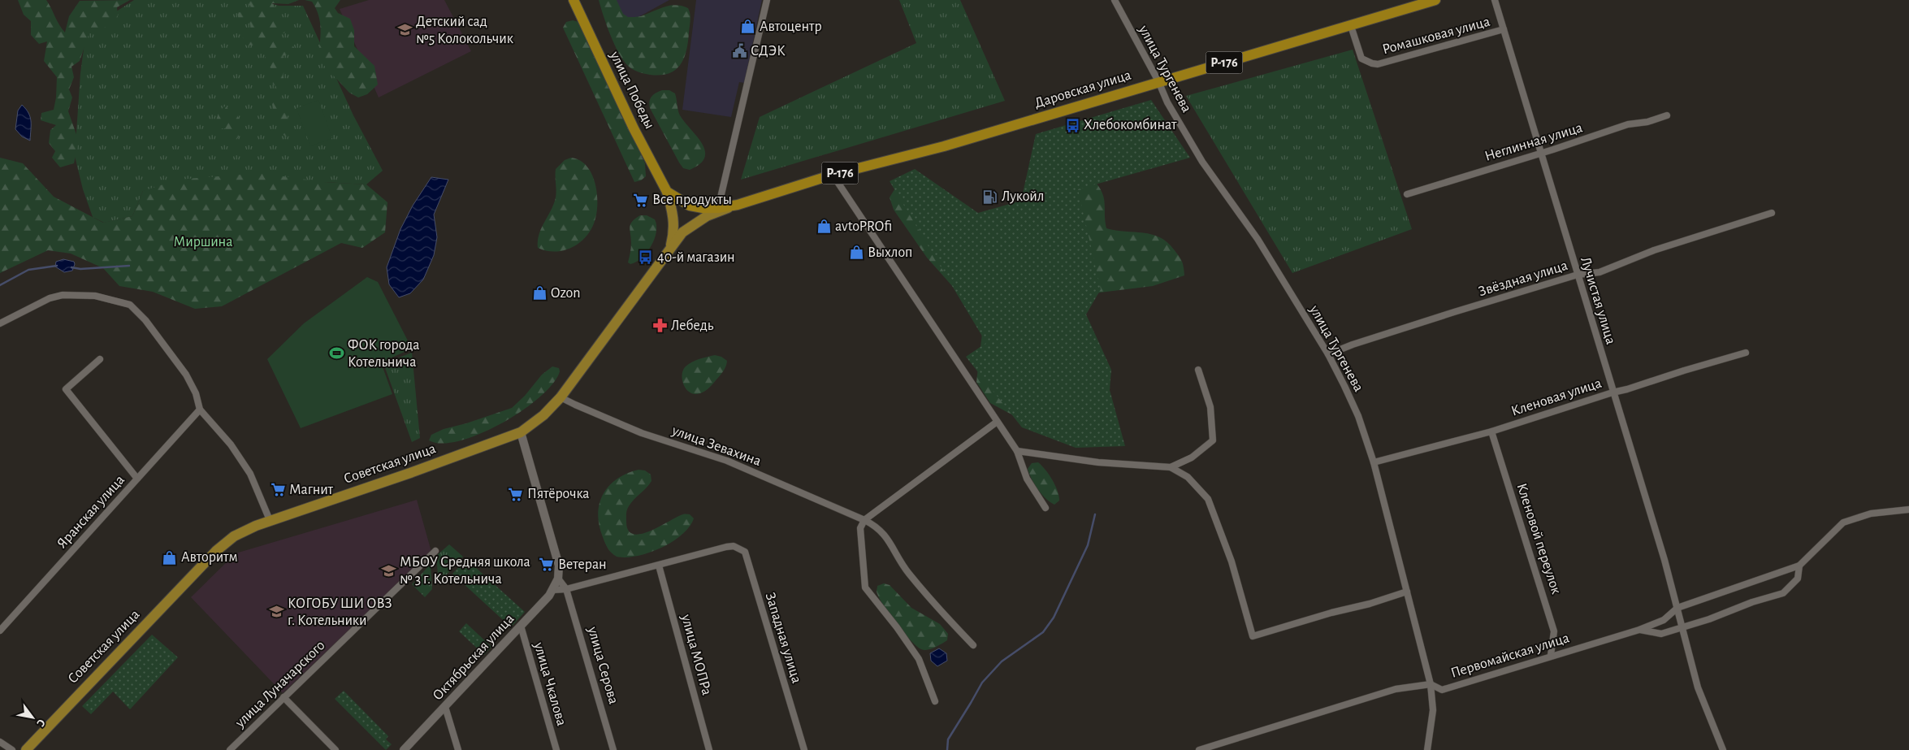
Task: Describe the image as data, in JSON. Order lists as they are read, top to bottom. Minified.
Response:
{"streets":{"highway":["Р-176","Даровская улица","улица Победы"],"main road":["Советская улица"],"street":["Ромашковая улица","улица Тургенева","Неглинная улица","Звёздная улица","Лучистая улица","Кленовая улица","улица Зевахина","Яранская улица","Кленовой переулок","Западная улица","улица МОПРа","Первомайская улица","Октябрьская улица","улица Серова","улица Луначарского","улица Чкалова"]},"crossings":[["Ромашковая улица","Даровская улица"],["Ромашковая улица","Лучистая улица"],["улица Тургенева","Даровская улица"],["улица Тургенева","Звёздная улица"],["улица Тургенева","Кленовая улица"],["улица Тургенева","Первомайская улица"],["Даровская улица","улица Победы"],["Даровская улица","Советская улица"],["улица Победы","Советская улица"],["Неглинная улица","Лучистая улица"],["Звёздная улица","Лучистая улица"],["Лучистая улица","Кленовая улица"],["Лучистая улица","Первомайская улица"],["Кленовая улица","Кленовой переулок"],["улица Зевахина","Советская улица"],["Кленовой переулок","Первомайская улица"],["Западная улица","улица МОПРа"],["Октябрьская улица","улица Чкалова"]],"parks":["Миршина"],"places":{"shop":["Автоцентр","avtoPROfi","Выхлоп","Ozon","Авторитм"],"school or university":["Детский сад №5 Колокольчик","МБОУ Средняя школа № 3 г. Котельнича","КОГОБУ ШИ ОВЗ г. Котельники"],"public building":["СДЭК"],"bus stop":["Хлебокомбинат","40-й магазин"],"fuel station":["Лукойл"],"supermarket":["Все продукты","Магнит","Пятёрочка","Ветеран"],"pharmacy":["Лебедь"],"sports":["ФОК города Котельнича"]},"north":"bottom right"}
